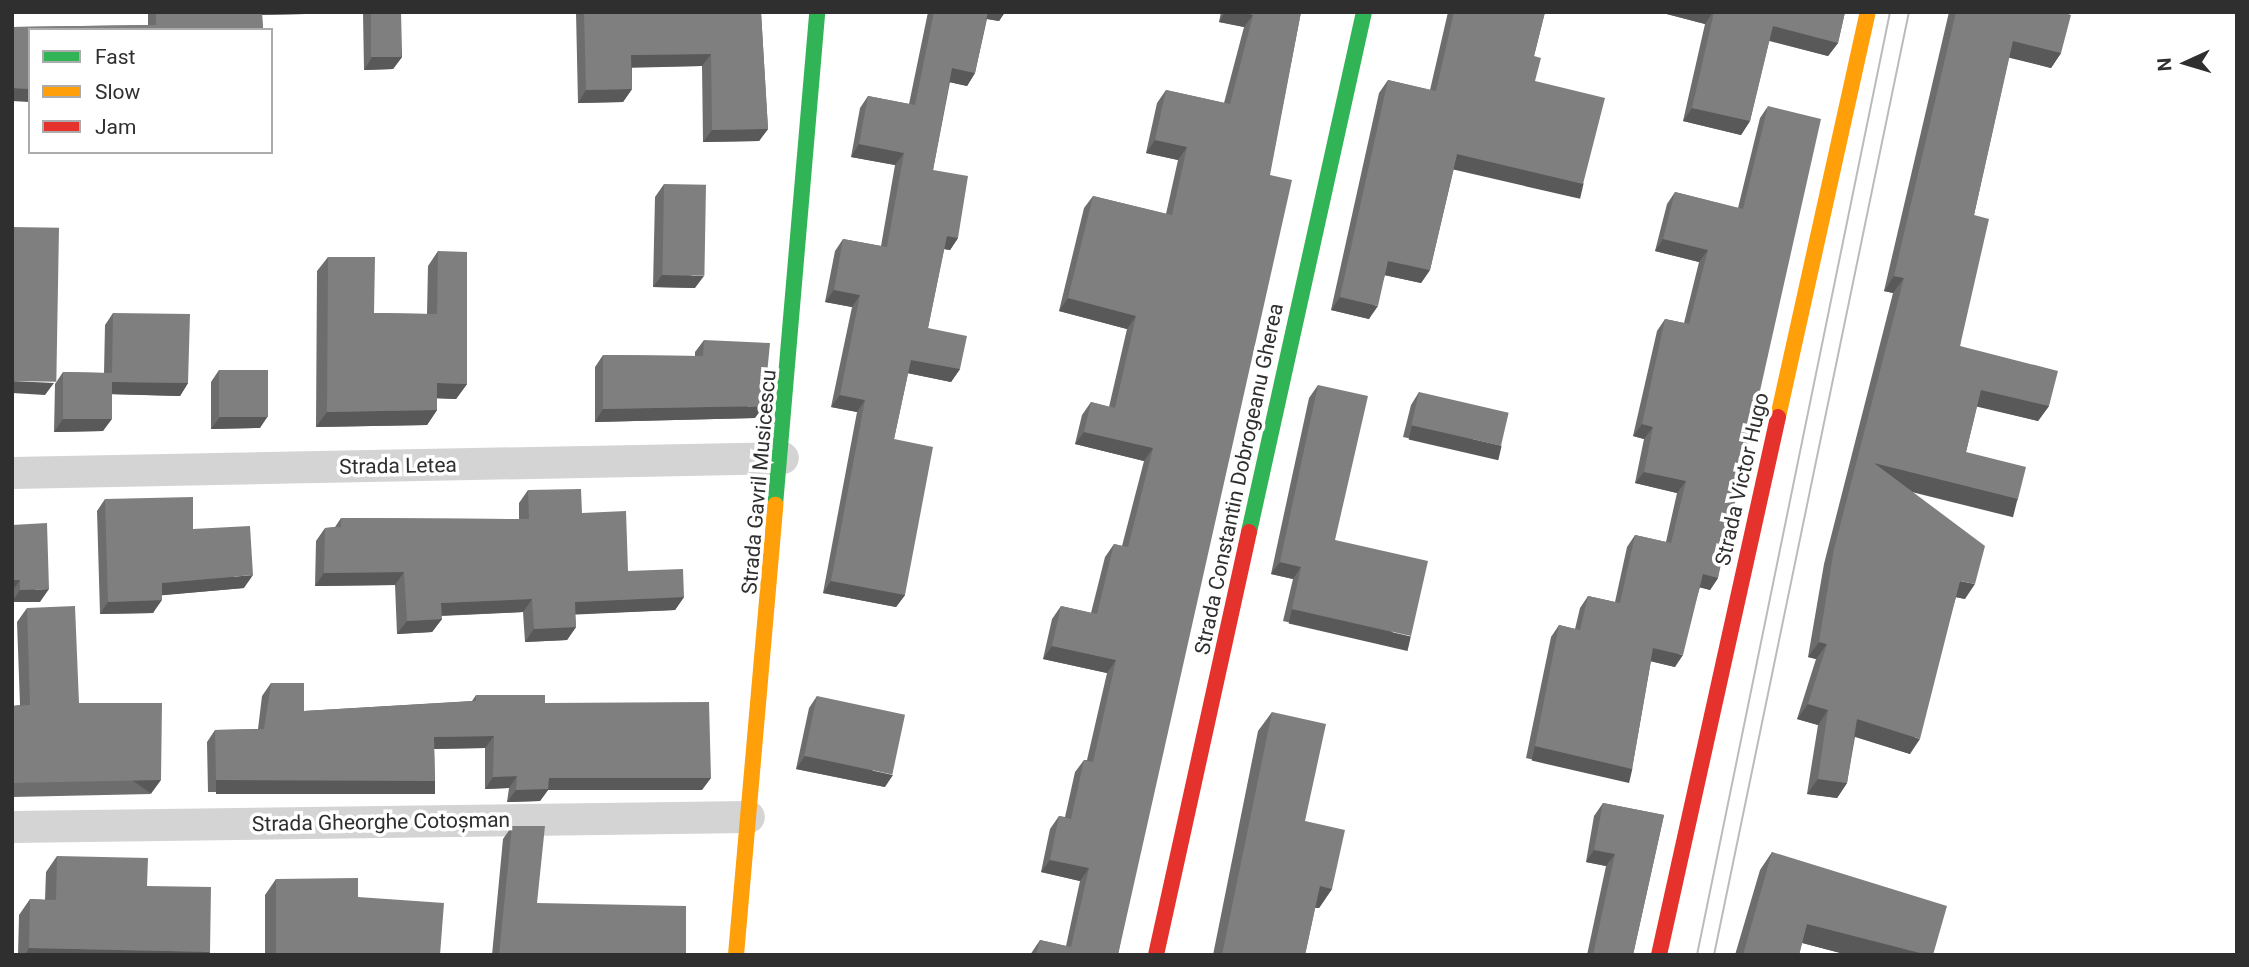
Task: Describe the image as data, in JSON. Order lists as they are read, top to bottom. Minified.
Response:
{"streets":{"street":["Strada Letea","Strada Constantin Dobrogeanu Gherea","Strada Victor Hugo","Strada Gavril Musicescu","Strada Gheorghe Cotoșman"]},"crossings":[["Strada Letea","Strada Gavril Musicescu"],["Strada Gavril Musicescu","Strada Gheorghe Cotoșman"]],"legend":["Fast","Slow","Jam"],"north":"left"}
